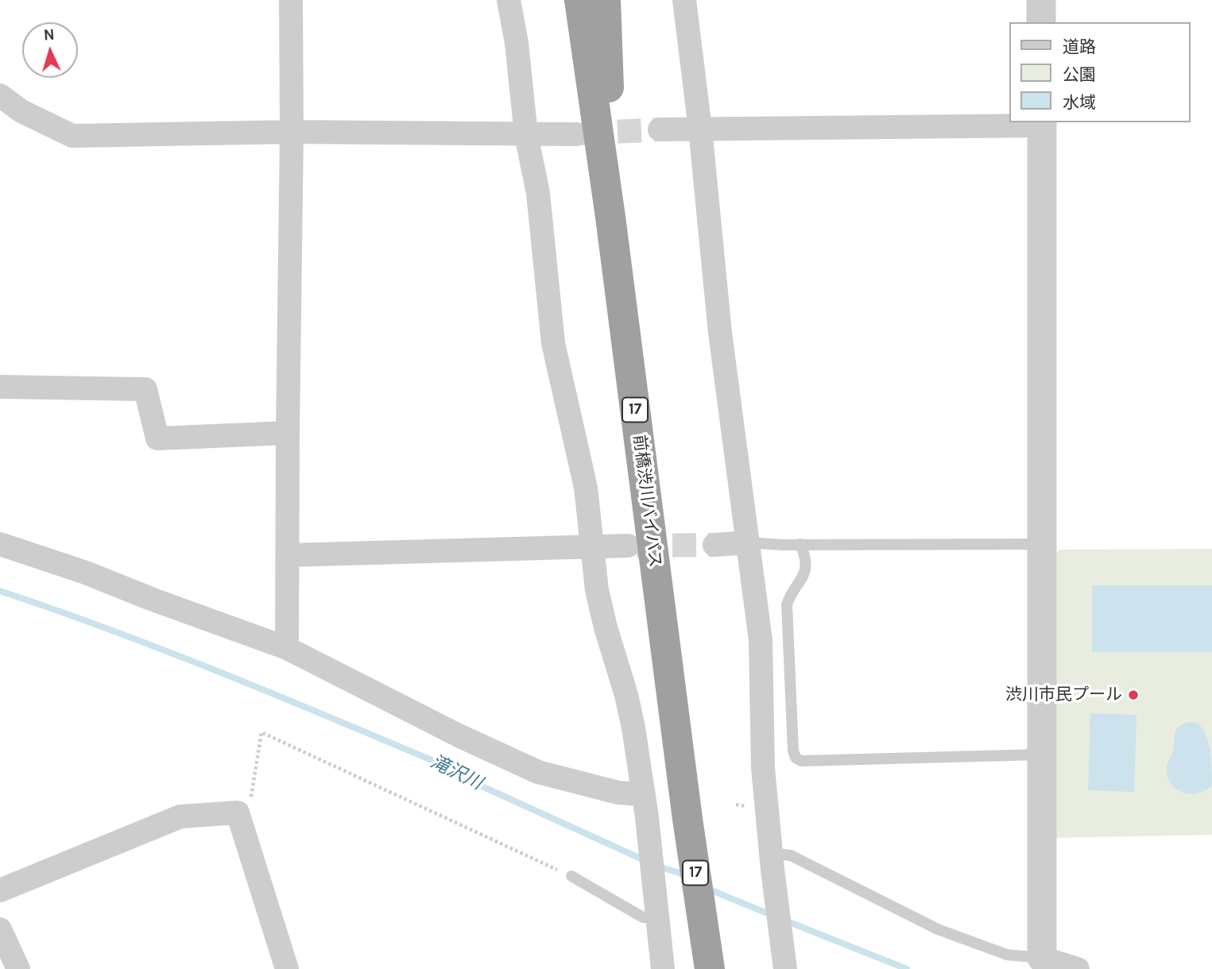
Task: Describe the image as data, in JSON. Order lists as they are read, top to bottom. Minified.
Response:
{"streets":{"highway":["17","前橋渋川バイパス"]},"crossings":[["17","前橋渋川バイパス"]],"water":["滝沢川"],"places":["渋川市民プール"],"legend":["道路","公園","水域"],"north":"top"}
